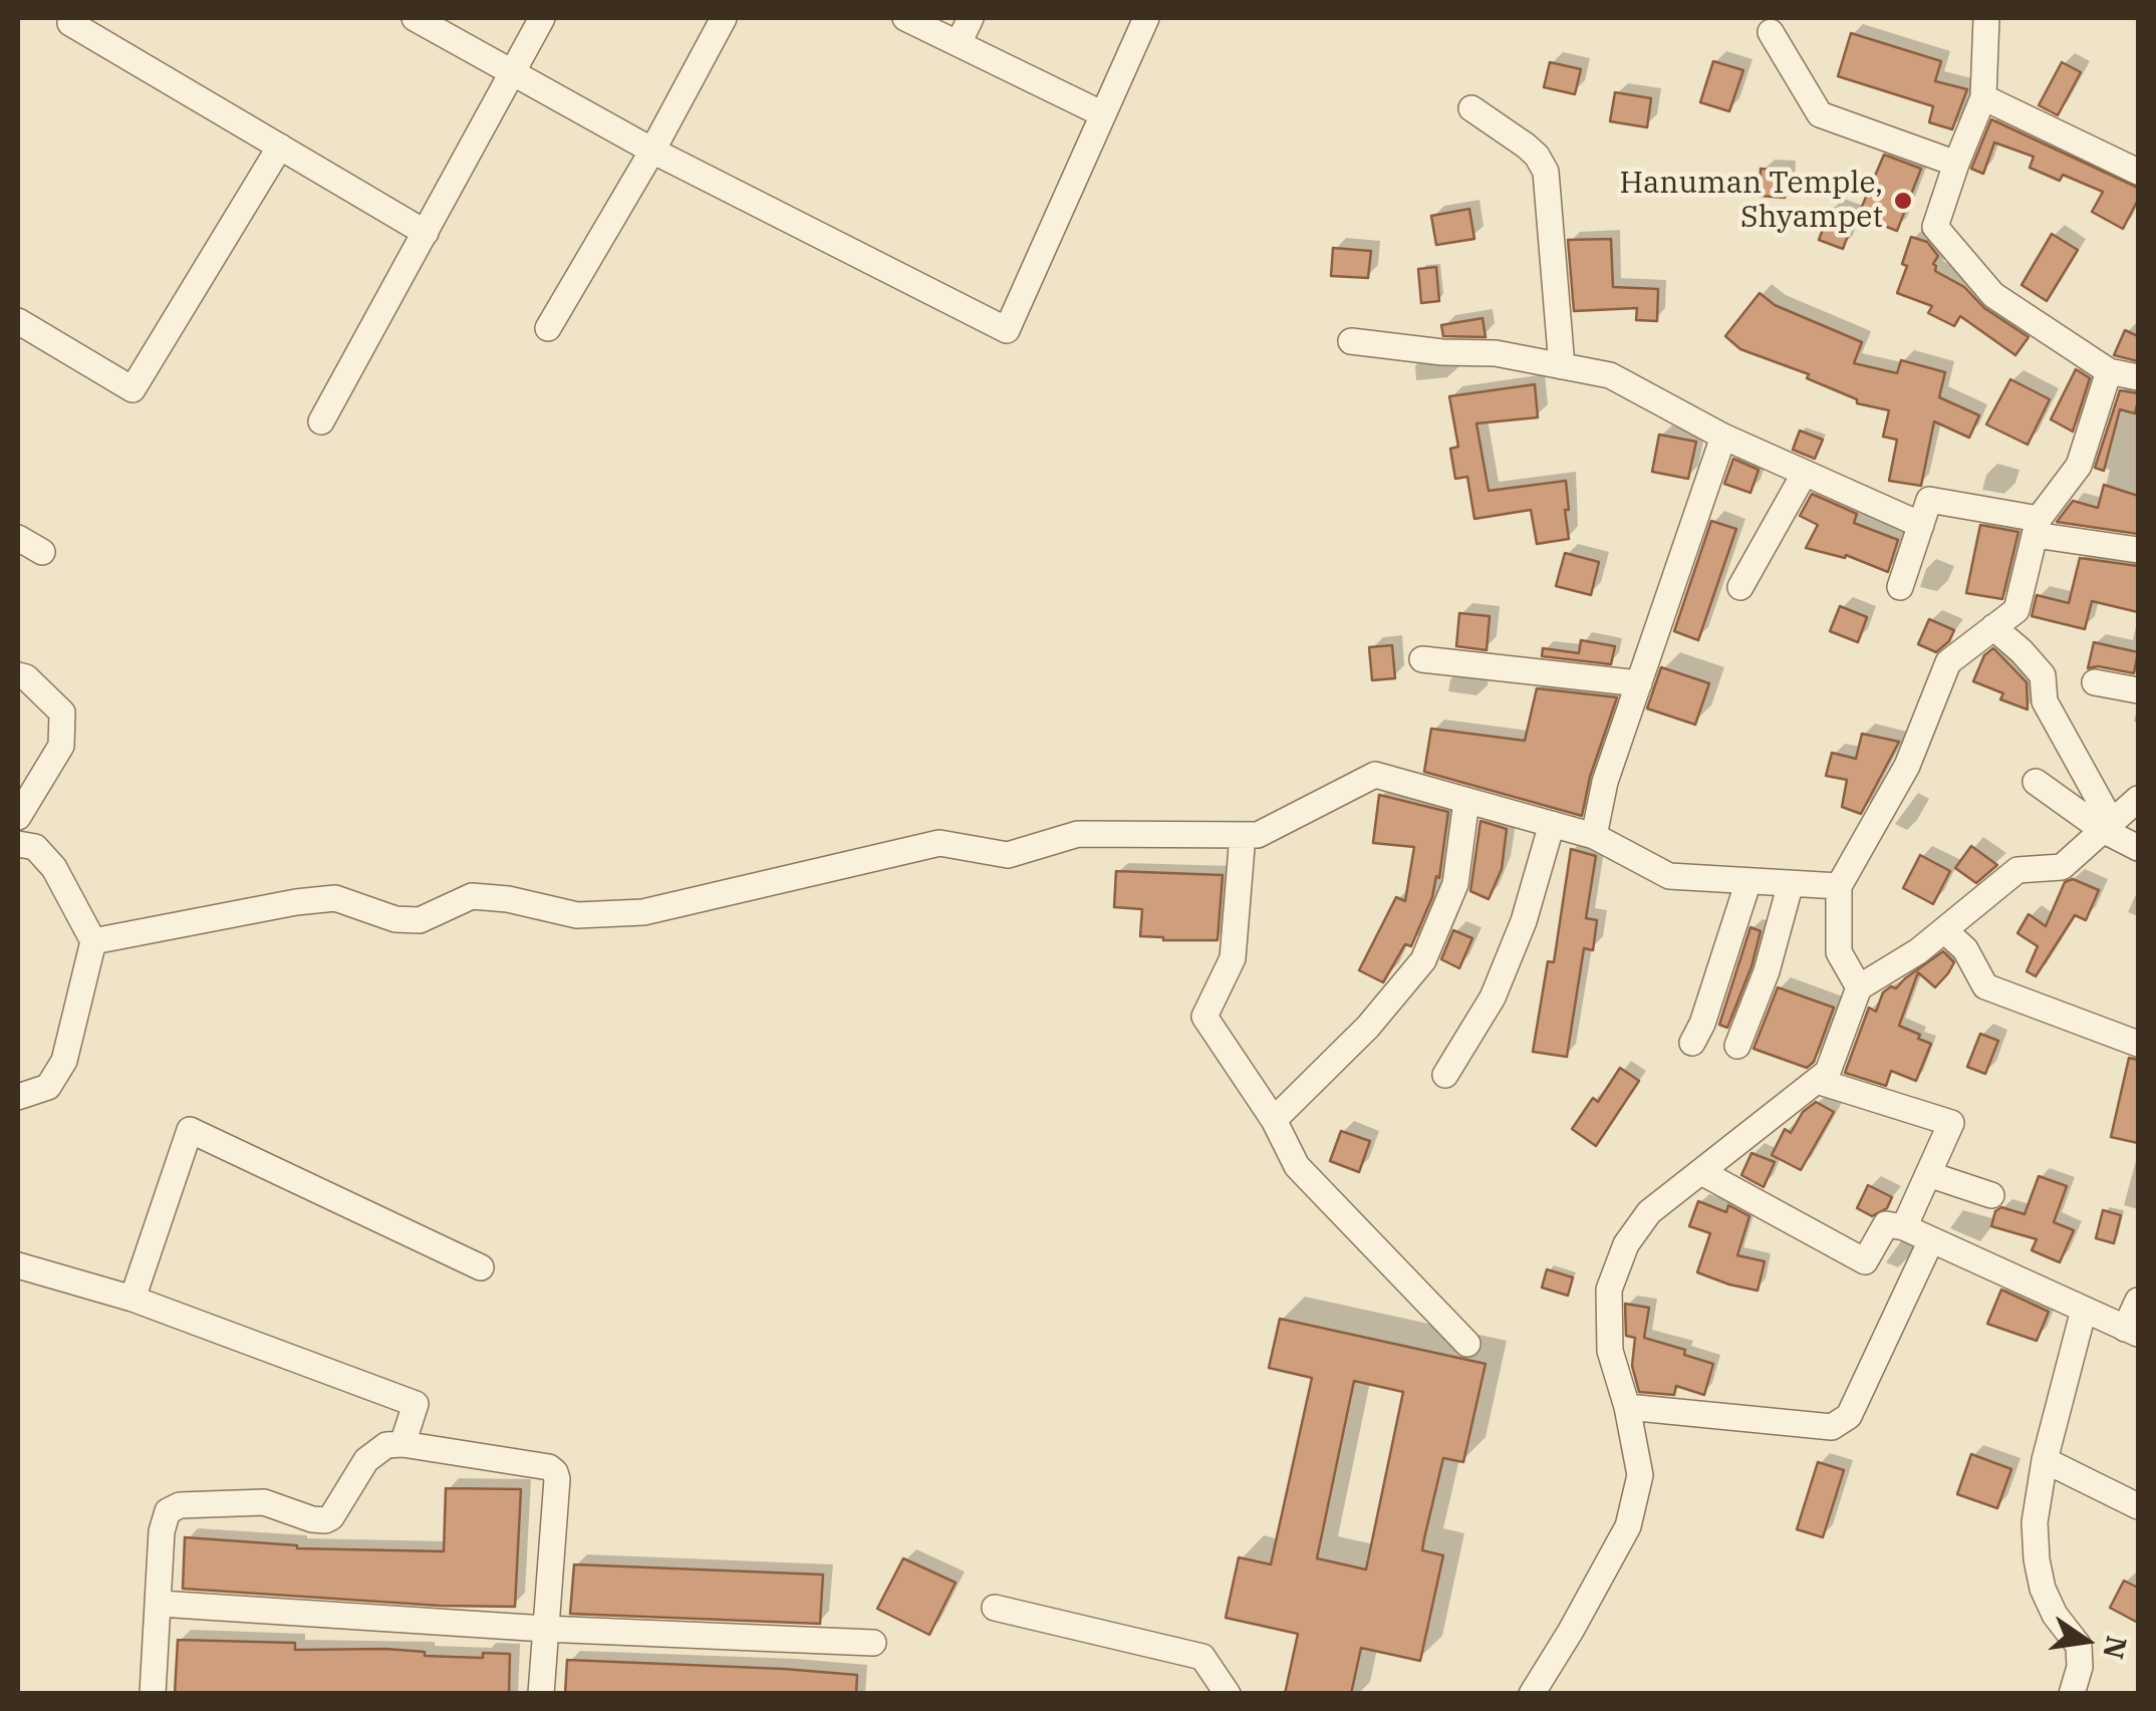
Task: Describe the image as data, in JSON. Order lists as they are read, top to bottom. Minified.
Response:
{"places":["Hanuman Temple, Shyampet"],"north":"right"}
